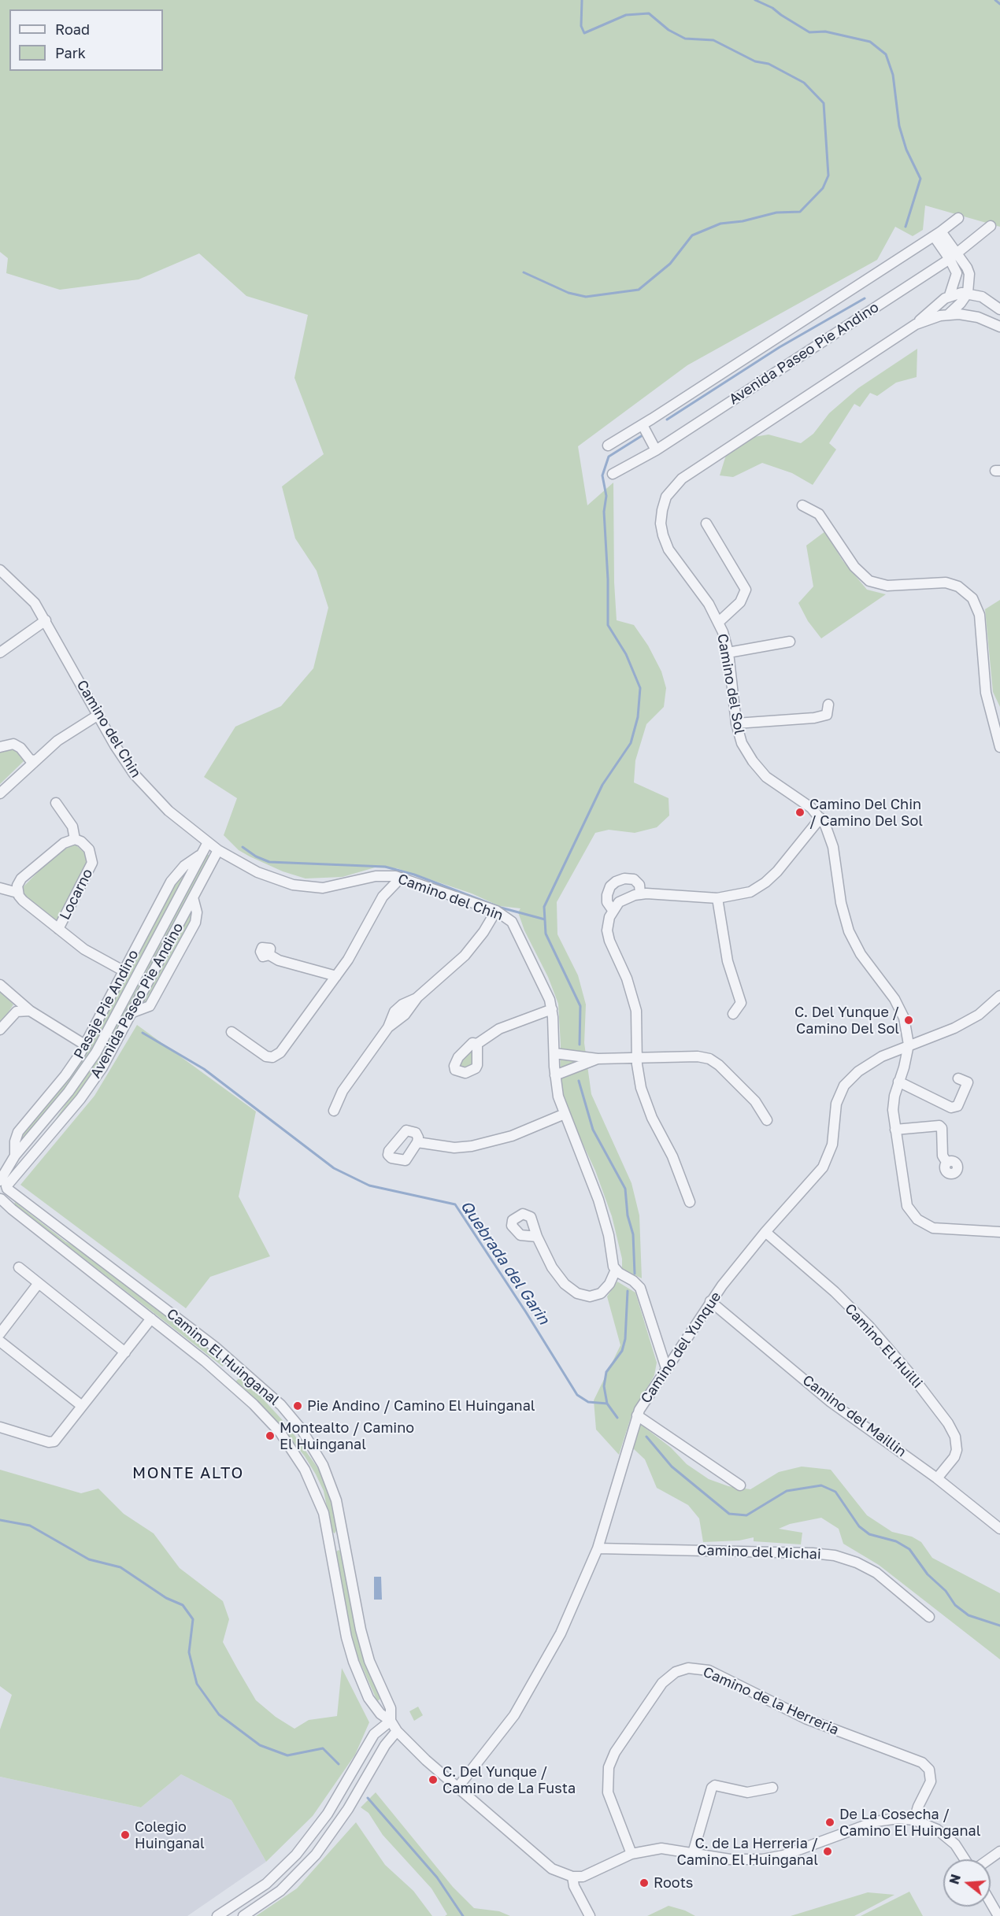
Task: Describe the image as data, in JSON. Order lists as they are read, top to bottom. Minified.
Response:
{"streets":{"street":["Avenida Paseo Pie Andino","Camino del Sol","Camino del Chin","Locarno","Pasaje Pie Andino","Camino El Huilli","Camino del Yunque","Camino El Huinganal","Camino del Maillin","Camino del Michai","Camino de la Herreria"]},"crossings":[["Avenida Paseo Pie Andino","Camino del Chin"],["Avenida Paseo Pie Andino","Pasaje Pie Andino"],["Avenida Paseo Pie Andino","Camino El Huinganal"],["Camino del Sol","Camino del Yunque"],["Camino del Chin","Pasaje Pie Andino"],["Locarno","Pasaje Pie Andino"],["Camino El Huilli","Camino del Yunque"],["Camino El Huilli","Camino del Maillin"],["Camino del Yunque","Camino El Huinganal"],["Camino del Yunque","Camino del Maillin"],["Camino del Yunque","Camino del Michai"]],"districts":["MONTE ALTO"],"water":["Quebrada del Garin"],"places":["Camino Del Chin / Camino Del Sol","C. Del Yunque / Camino Del Sol","Pie Andino / Camino El Huinganal","Montealto / Camino El Huinganal","C. Del Yunque / Camino de La Fusta","De La Cosecha / Camino El Huinganal","Colegio Huinganal","C. de La Herreria / Camino El Huinganal","Roots"],"legend":["Road","Park"],"north":"left"}
